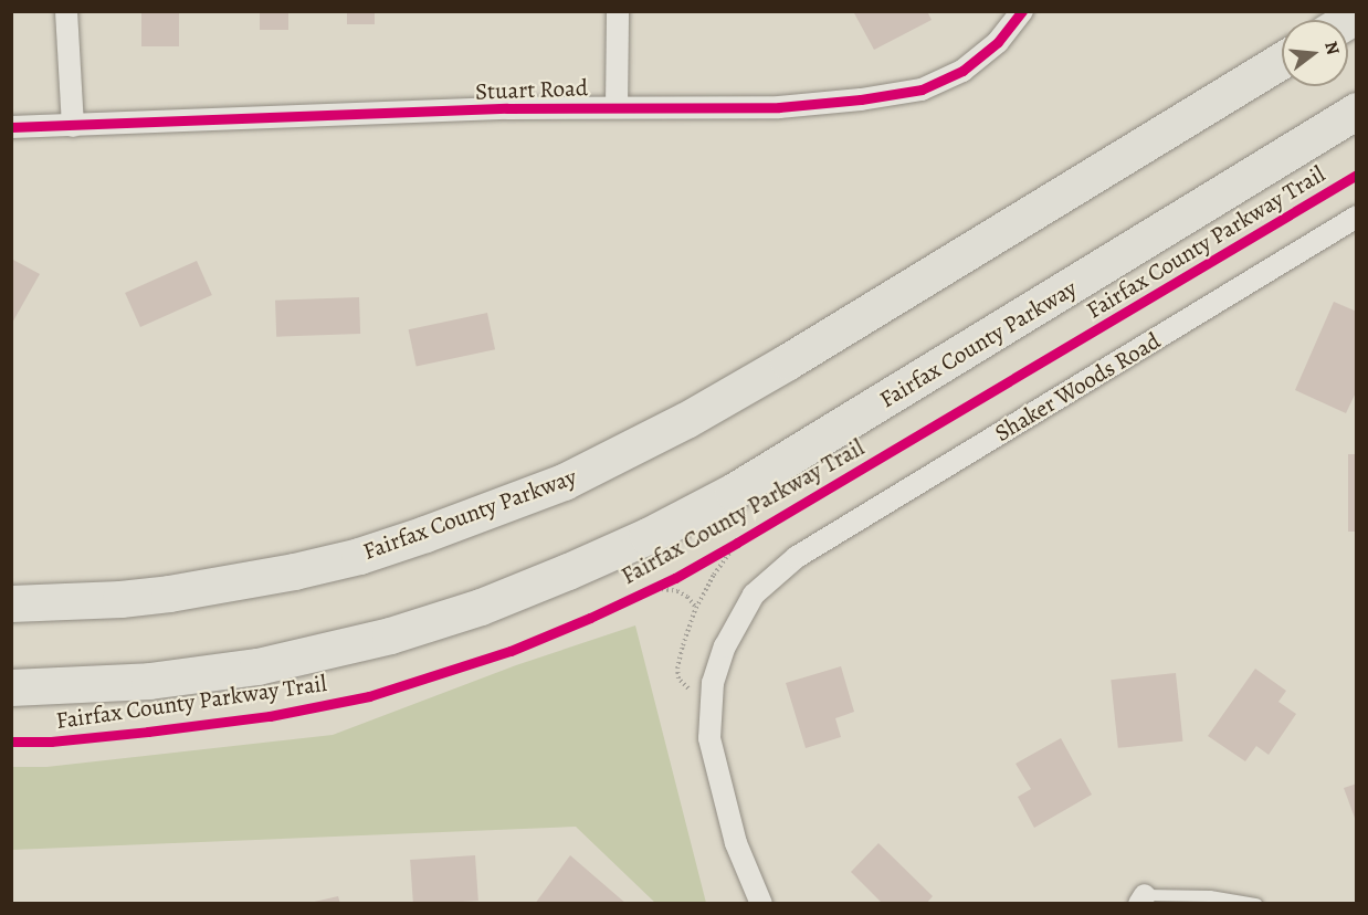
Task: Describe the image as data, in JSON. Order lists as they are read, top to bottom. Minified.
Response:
{"streets":{"highway":["Fairfax County Parkway"],"street":["Stuart Road","Shaker Woods Road"],"cycle path":["Fairfax County Parkway Trail"]},"north":"right"}
